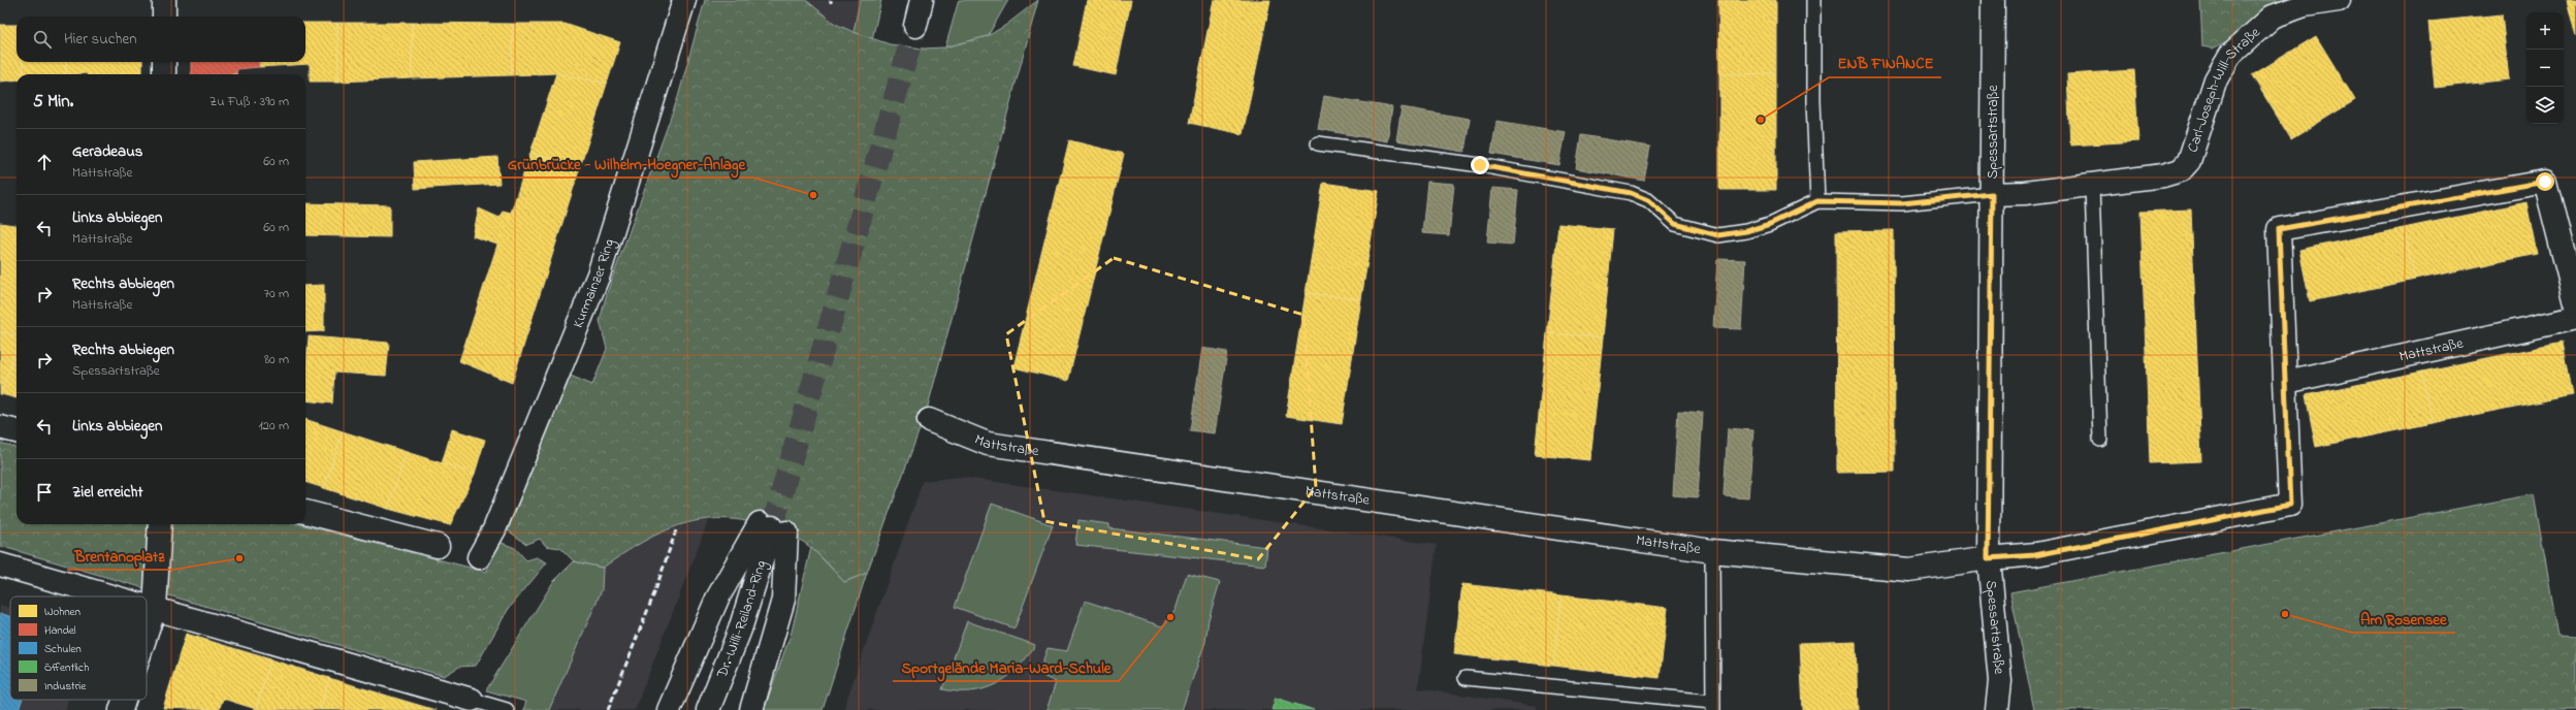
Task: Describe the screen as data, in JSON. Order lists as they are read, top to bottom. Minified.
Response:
{"streets":{"main road":["Carl-Joseph-Will-Straße","Spessartstraße","Kurmainzer Ring","Mattstraße","Dr.-Willi-Reiland-Ring"]},"crossings":[["Carl-Joseph-Will-Straße","Spessartstraße"],["Spessartstraße","Mattstraße"]],"places":["ENB FINANCE","Grünbrücke - Wilhelm-Hoegner-Anlage","Brentanoplatz","Am Rosensee","Sportgelände Maria-Ward-Schule"],"legend":["Wohnen","Handel","Schulen","Öffentlich","Industrie"],"page":{"map_buttons":["+","−"],"search":"Hier suchen","heading":["5 Min.","Zu Fuß · 390 m"],"list":[["Geradeaus","Mattstraße","60 m"],["Links abbiegen","Mattstraße","60 m"],["Rechts abbiegen","Mattstraße","70 m"],["Rechts abbiegen","Spessartstraße","80 m"],["Links abbiegen","120 m"],"Ziel erreicht"]}}
